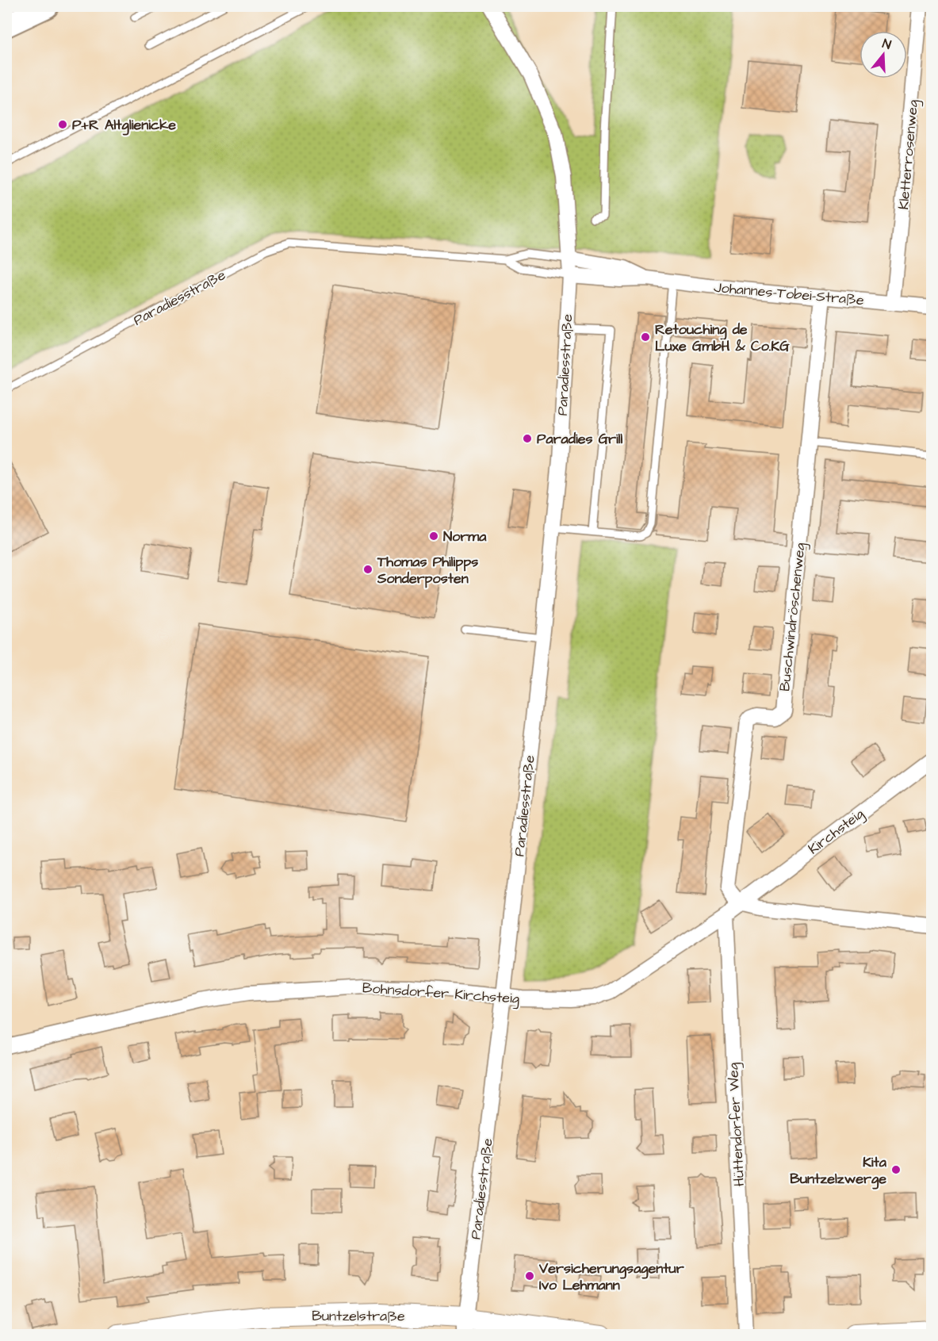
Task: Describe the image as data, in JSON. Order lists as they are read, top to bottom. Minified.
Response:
{"streets":{"street":["Kletterrosenweg","Johannes-Tobei-Straße","Paradiesstraße","Buschwindröschenweg","Kirchsteig","Bohnsdorfer Kirchsteig","Hüttendorfer Weg","Buntzelstraße"]},"crossings":[["Kletterrosenweg","Johannes-Tobei-Straße"],["Johannes-Tobei-Straße","Paradiesstraße"],["Johannes-Tobei-Straße","Buschwindröschenweg"],["Paradiesstraße","Bohnsdorfer Kirchsteig"],["Paradiesstraße","Buntzelstraße"],["Buschwindröschenweg","Kirchsteig"],["Buschwindröschenweg","Bohnsdorfer Kirchsteig"],["Kirchsteig","Bohnsdorfer Kirchsteig"],["Bohnsdorfer Kirchsteig","Hüttendorfer Weg"]],"places":["P+R Altglienicke","Retouching de Luxe GmbH & Co.KG","Paradies Grill","Norma","Thomas Philipps Sonderposten","Kita Buntzelzwerge","Versicherungsagentur Ivo Lehmann"],"north":"top"}
